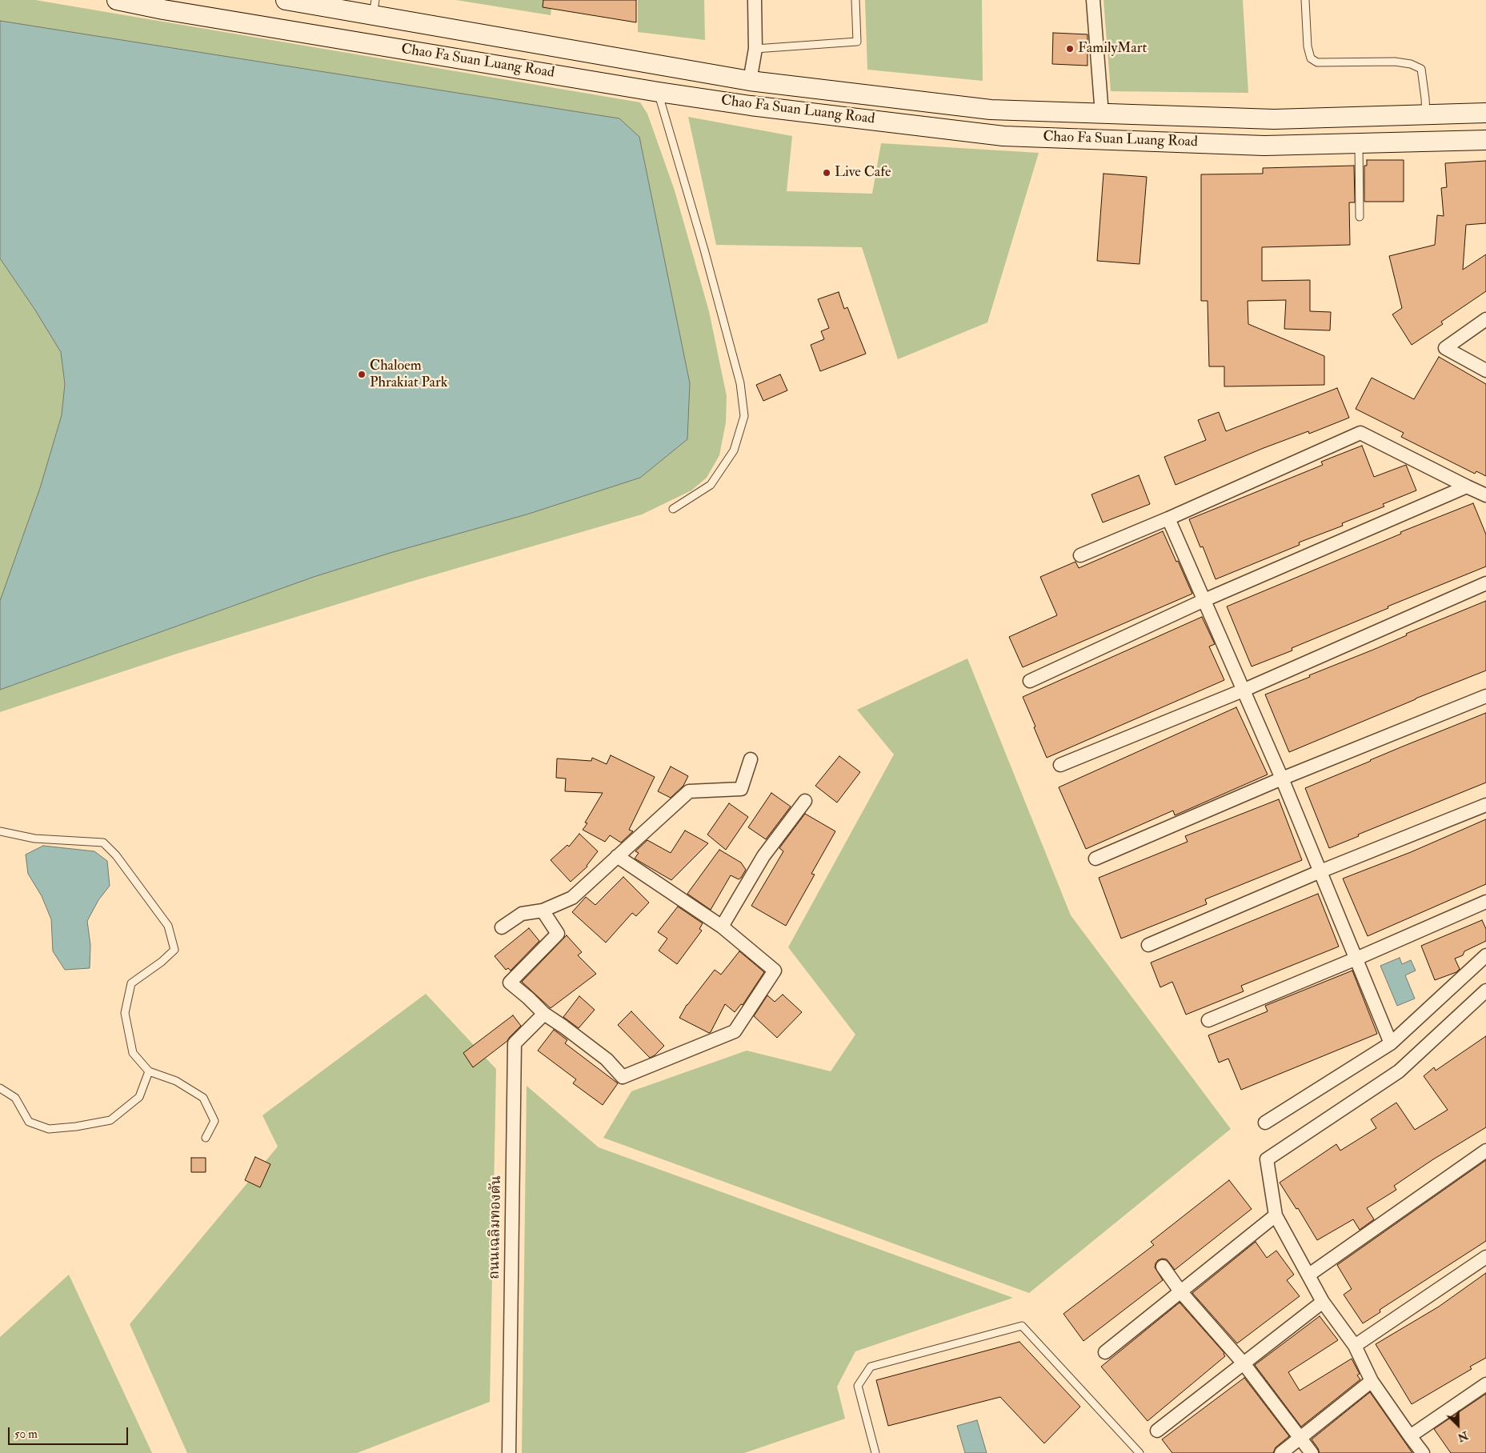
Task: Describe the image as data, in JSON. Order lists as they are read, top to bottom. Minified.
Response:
{"streets":{"main road":["Chao Fa Suan Luang Road"],"street":["ถนนเฉลิมทองตัน"]},"places":["FamilyMart","Live Cafe","Chaloem Phrakiat Park"],"scale_bar":"50 m","north":"bottom right"}
